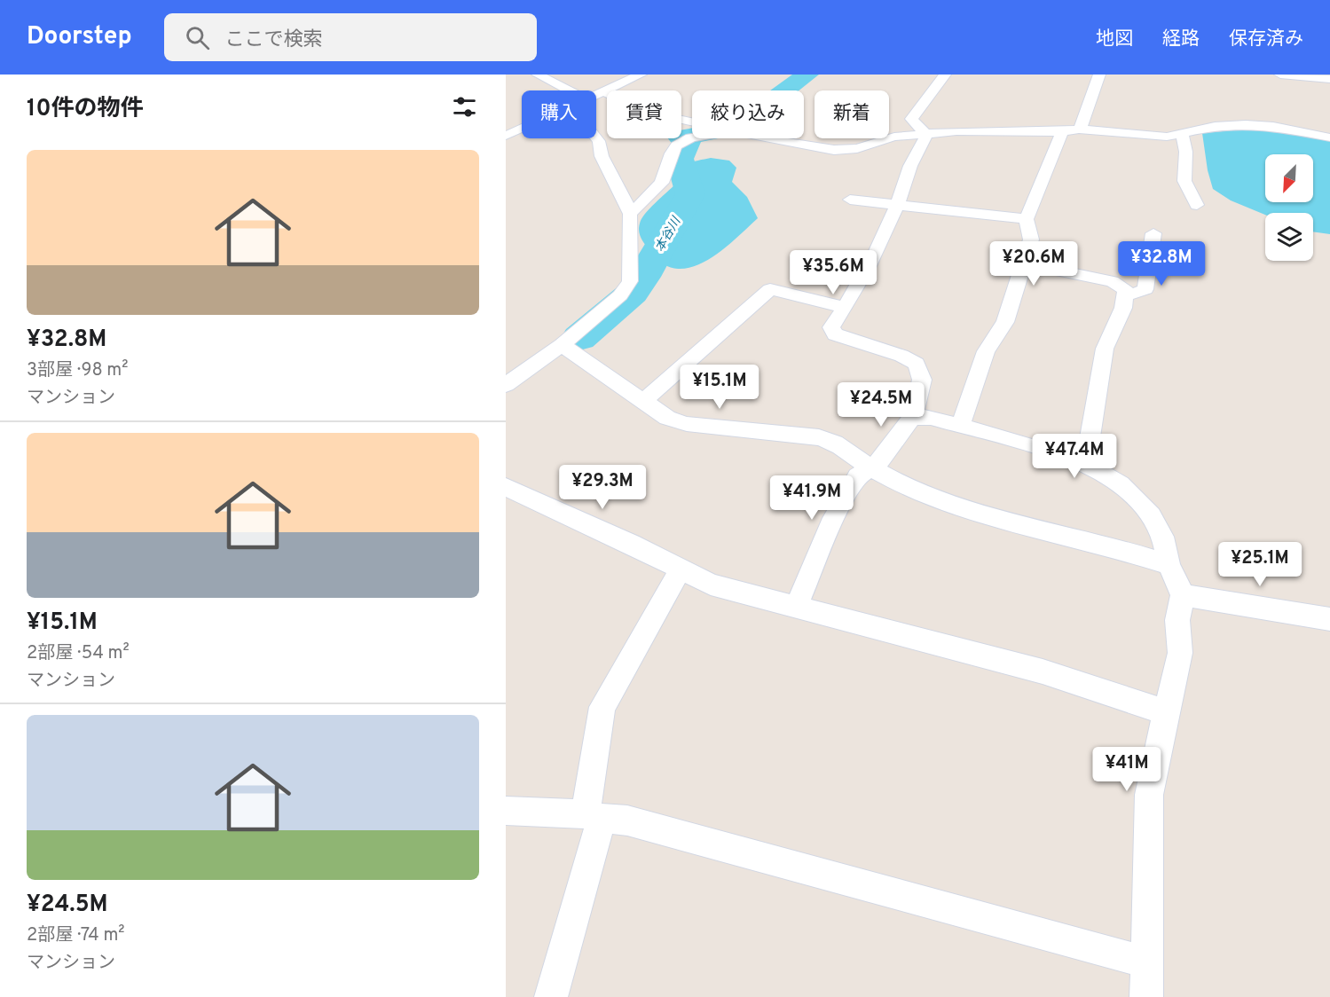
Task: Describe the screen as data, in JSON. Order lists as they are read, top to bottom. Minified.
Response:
{"water":["本谷川"],"north":"bottom left","page":{"header":"Doorstep","search":"ここで検索","nav":["地図","経路","保存済み"],"heading":"10件の物件","chip":["購入","賃貸","絞り込み","新着"],"list":[{"name":"¥32.8M","note":"3部屋 · 98 m² · マンション"},{"name":"¥15.1M","note":"2部屋 · 54 m² · マンション"},{"name":"¥24.5M","note":"2部屋 · 74 m² · マンション"}],"price":["¥20.6M","¥32.8M","¥35.6M","¥15.1M","¥24.5M","¥47.4M","¥29.3M","¥41.9M","¥25.1M","¥41M"]}}
